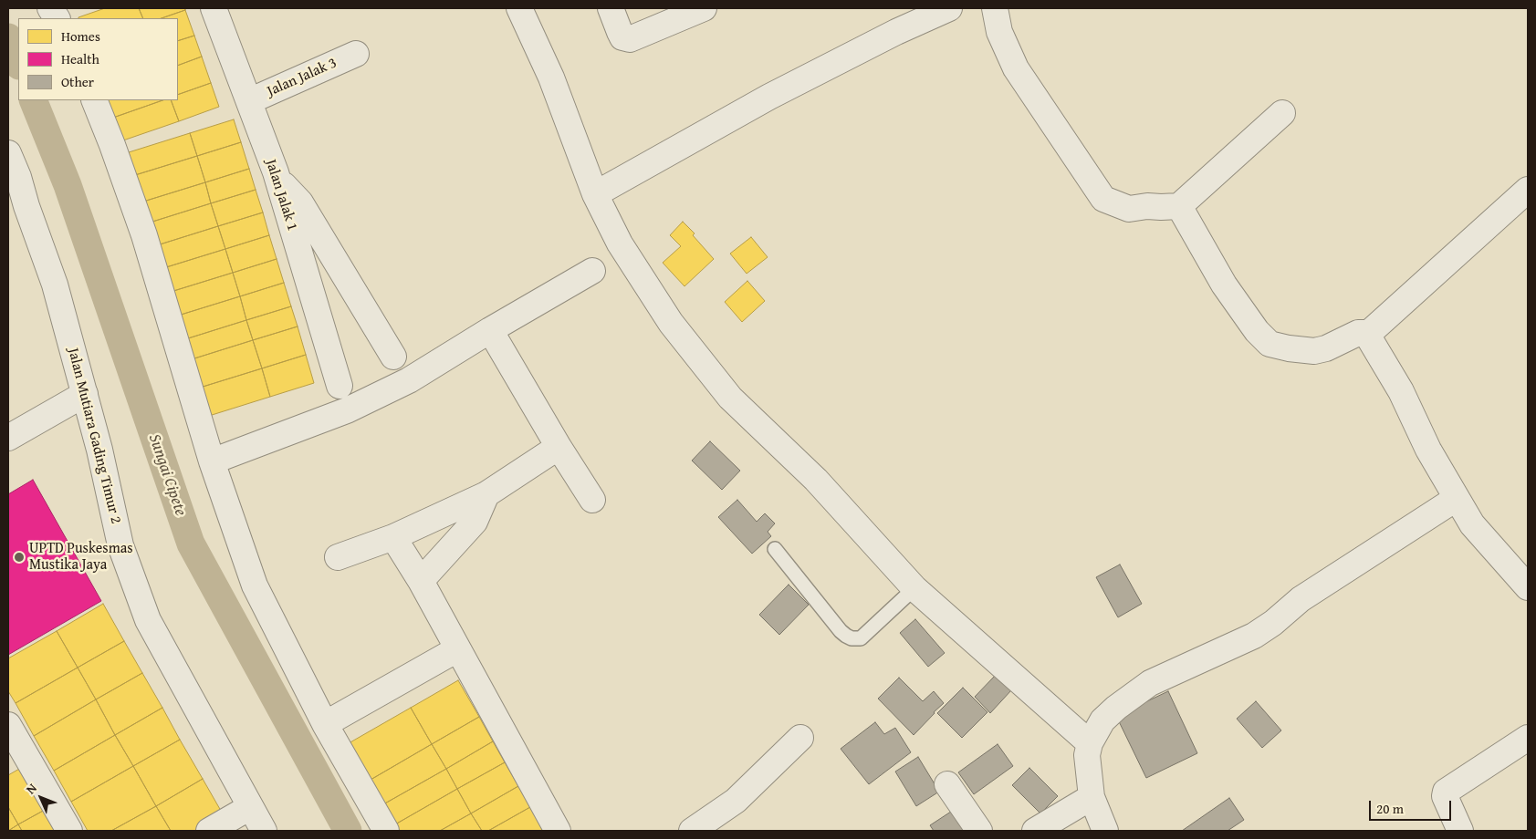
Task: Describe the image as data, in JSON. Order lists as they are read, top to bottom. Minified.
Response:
{"streets":{"street":["Jalan Jalak 3","Jalan Jalak 1","Jalan Mutiara Gading Timur 2"]},"crossings":[["Jalan Jalak 3","Jalan Jalak 1"]],"water":["Sungai Cipete"],"places":["UPTD Puskesmas Mustika Jaya"],"legend":["Homes","Health","Other"],"scale_bar":"20 m","north":"top left"}
